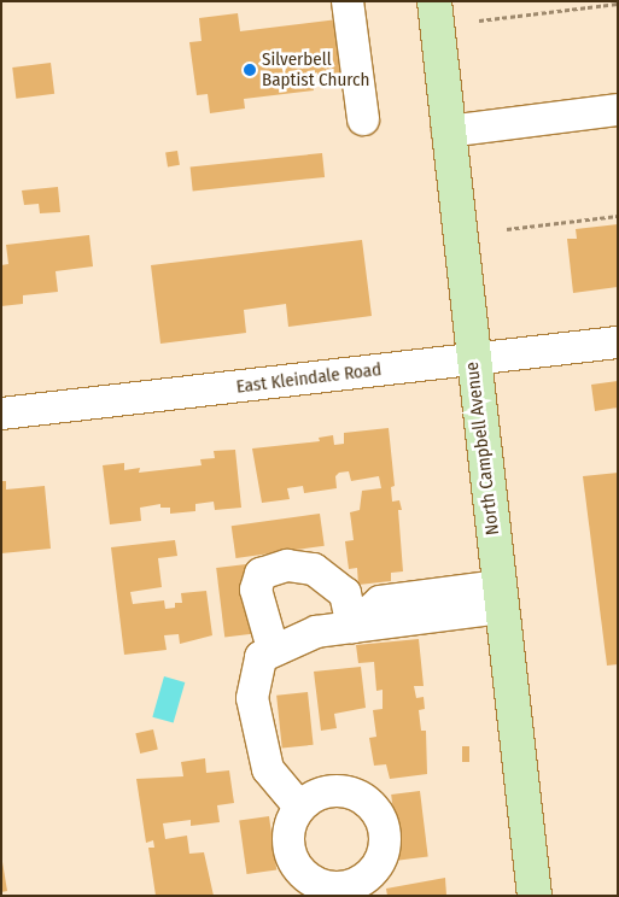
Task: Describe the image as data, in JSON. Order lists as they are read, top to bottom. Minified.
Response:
{"streets":{"main road":["North Campbell Avenue"],"street":["East Kleindale Road"]},"crossings":[["East Kleindale Road","North Campbell Avenue"]],"places":["Silverbell Baptist Church"]}
